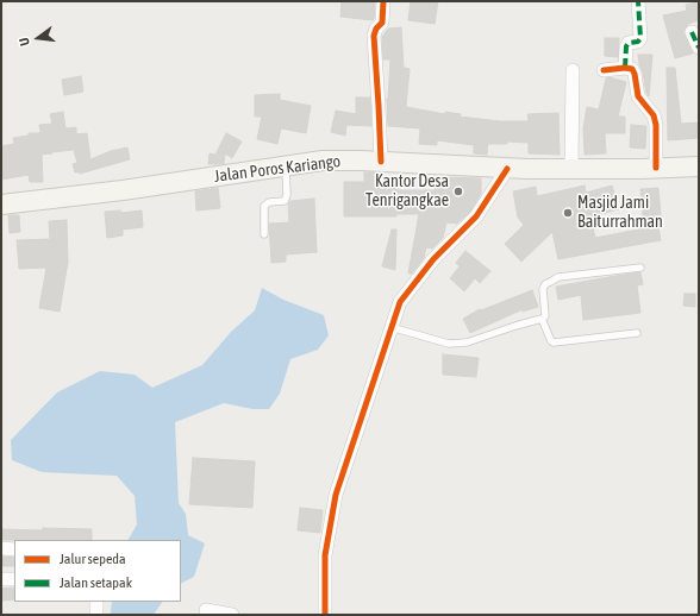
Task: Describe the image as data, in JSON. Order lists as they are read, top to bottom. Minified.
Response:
{"streets":{"main road":["Jalan Poros Kariango"]},"places":["Kantor Desa Tenrigangkae","Masjid Jami Baiturrahman"],"legend":["Jalur sepeda","Jalan setapak"],"north":"left"}
